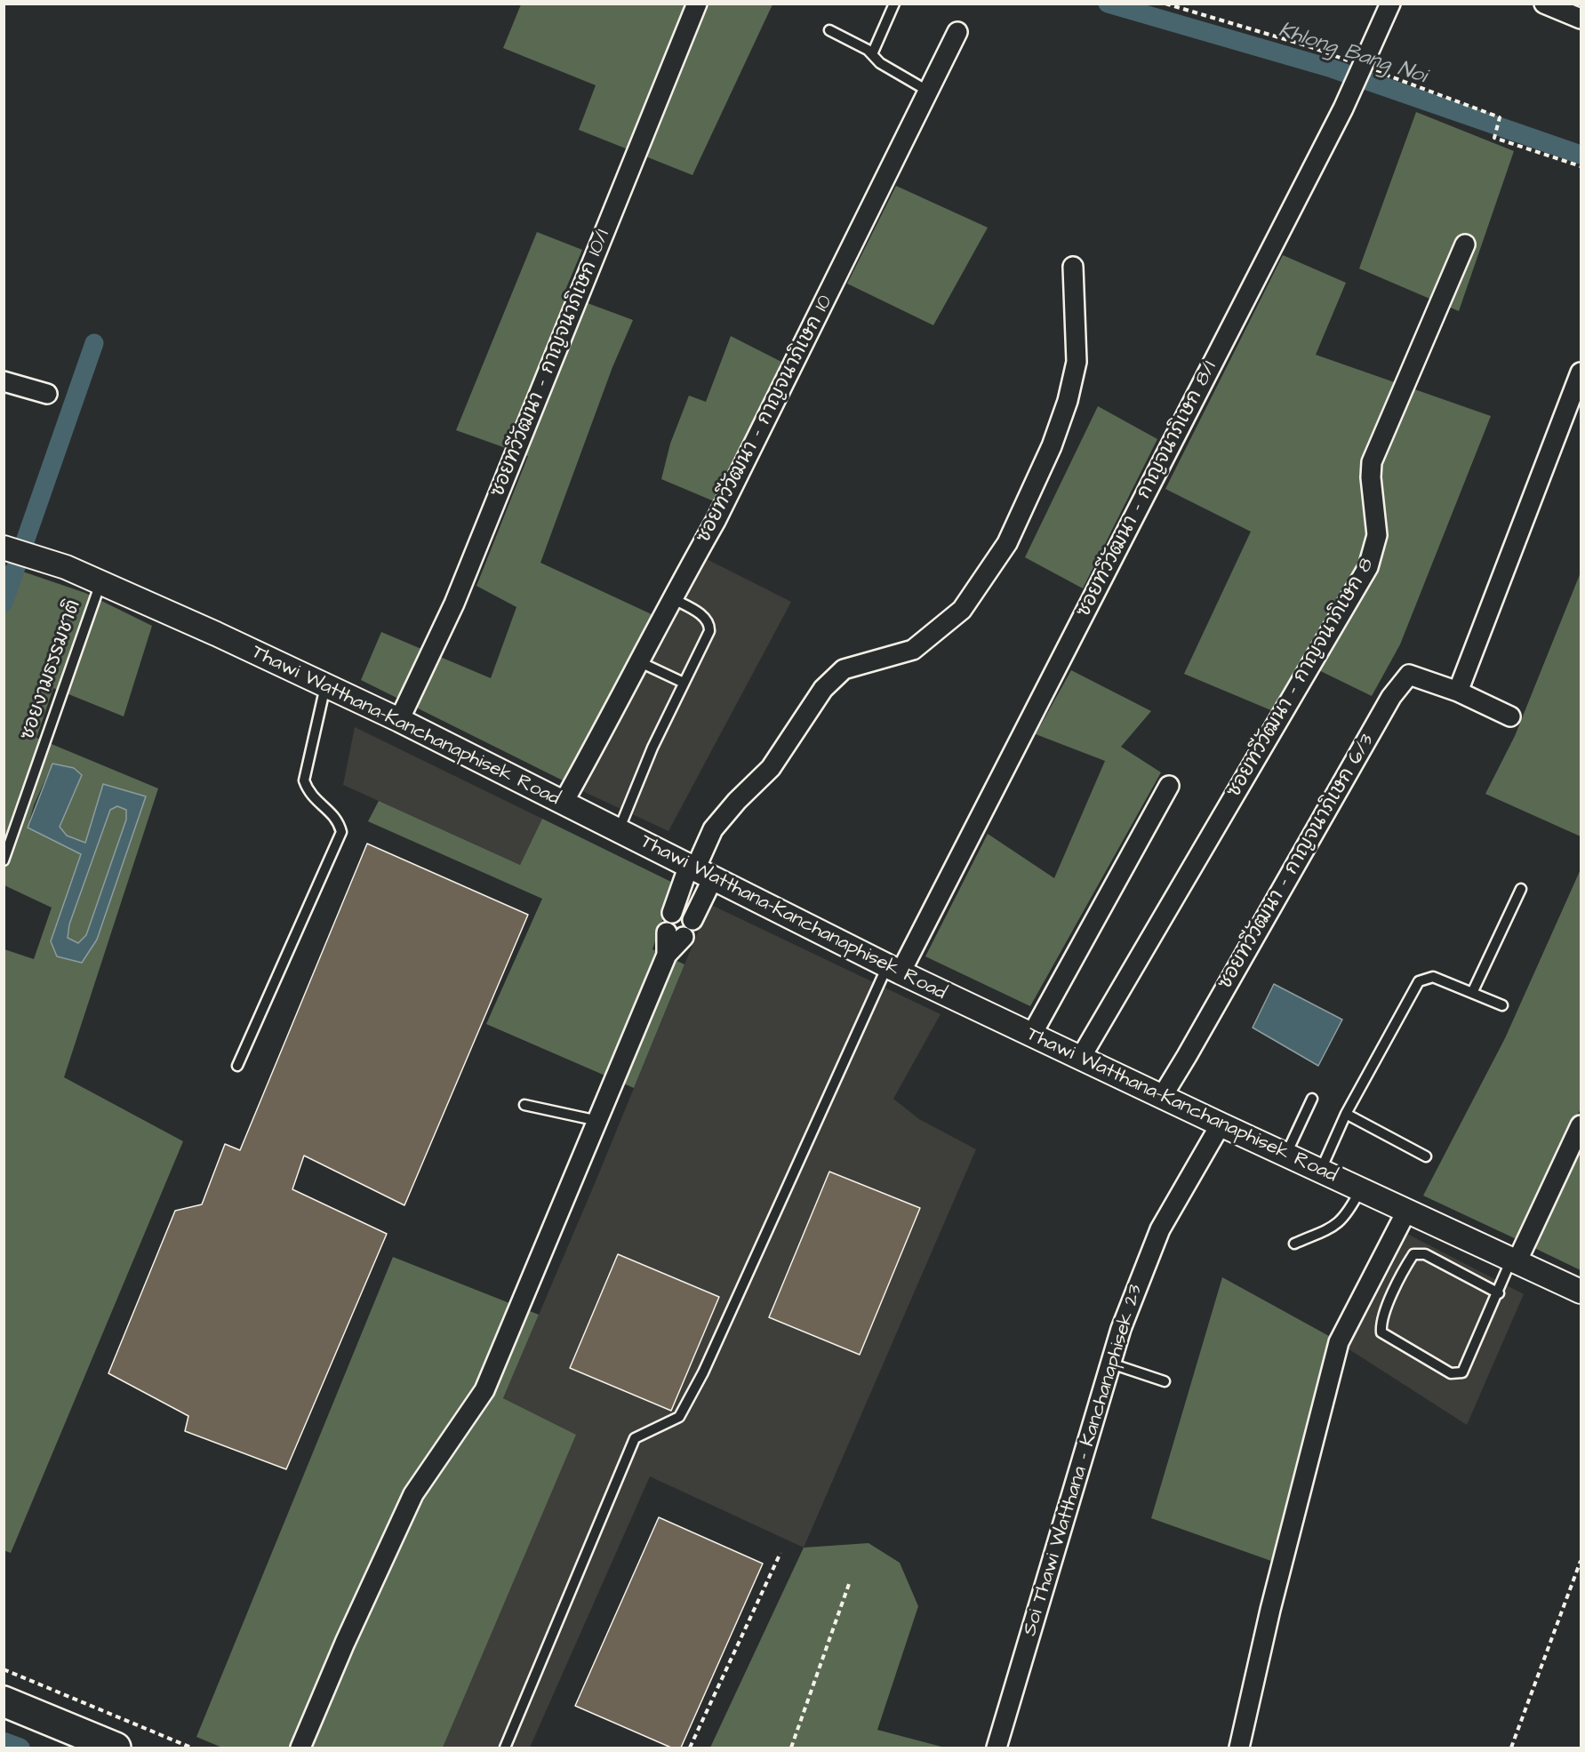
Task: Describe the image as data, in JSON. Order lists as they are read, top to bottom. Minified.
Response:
{"streets":{"street":["ซอยทวีวัฒนา - กาญจนาภิเษก 10/1","ซอยทวีวัฒนา - กาญจนาภิเษก 10","ซอยทวีวัฒนา - กาญจนาภิเษก 8/1","ซอยทวีวัฒนา - กาญจนาภิเษก 8","Thawi Watthana-Kanchanaphisek Road","ซอยทวีวัฒนา - กาญจนาภิเษก 6/3","Soi Thawi Watthana - Kanchanaphisek 23"],"lane":["ซอยงามธรรมชาติ"]},"crossings":[["ซอยทวีวัฒนา - กาญจนาภิเษก 10/1","Thawi Watthana-Kanchanaphisek Road"],["ซอยทวีวัฒนา - กาญจนาภิเษก 10","Thawi Watthana-Kanchanaphisek Road"],["ซอยทวีวัฒนา - กาญจนาภิเษก 8/1","Thawi Watthana-Kanchanaphisek Road"],["ซอยงามธรรมชาติ","Thawi Watthana-Kanchanaphisek Road"],["ซอยทวีวัฒนา - กาญจนาภิเษก 8","Thawi Watthana-Kanchanaphisek Road"],["Thawi Watthana-Kanchanaphisek Road","ซอยทวีวัฒนา - กาญจนาภิเษก 6/3"],["Thawi Watthana-Kanchanaphisek Road","Soi Thawi Watthana - Kanchanaphisek 23"]],"water":["Khlong Bang Noi"]}
